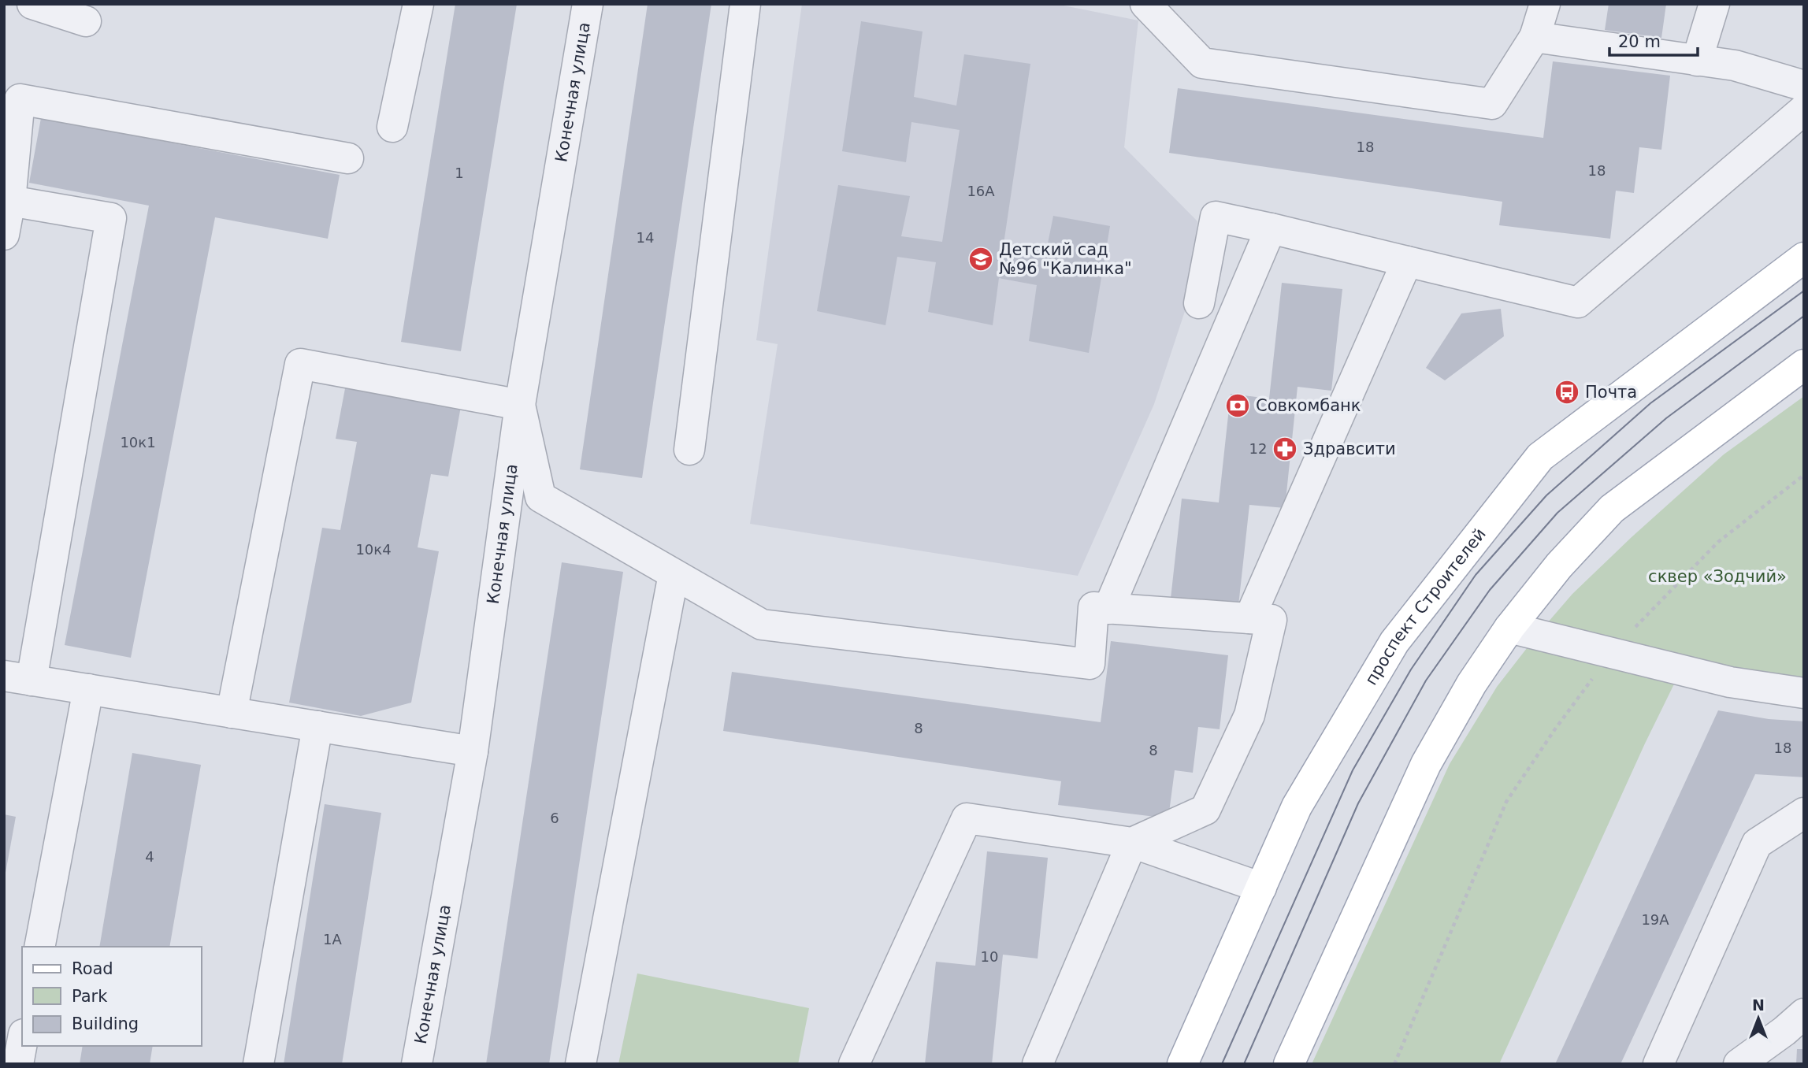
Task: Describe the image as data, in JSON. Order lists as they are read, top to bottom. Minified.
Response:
{"streets":{"main road":["проспект Строителей"],"street":["Конечная улица"]},"parks":["сквер «Зодчий»"],"places":{"school or university":["Детский сад №96 \"Калинка\""],"bus stop":["Почта"],"bank":["Совкомбанк"],"pharmacy":["Здравсити"]},"house_numbers":["18","18","1","16А","14","10к1","12","10к4","8","18","8","6","4","19А","1А","10"],"legend":["Road","Park","Building"],"scale_bar":"20 m","north":"top"}
